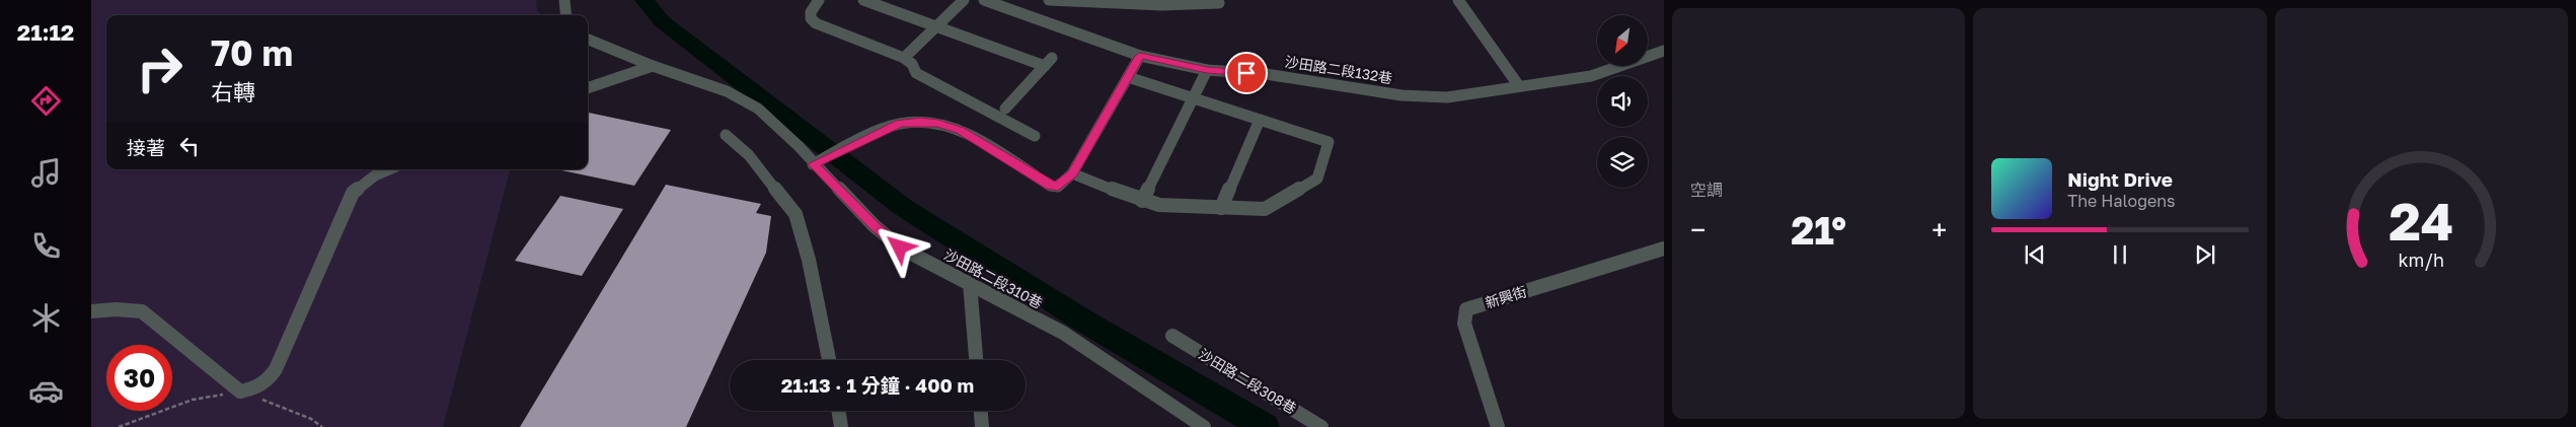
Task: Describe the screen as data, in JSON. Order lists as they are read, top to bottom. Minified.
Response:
{"streets":{"street":["沙田路二段132巷","沙田路二段310巷","新興街","沙田路二段308巷"]},"north":"bottom left","page":{"tabs":"21:12","tile":"空調","turn":["70 m","右轉"],"then":"接著","song":["Night Drive","The Halogens"],"heat":["−","21°","+"],"limit":"30","trip":"21:13 · 1 分鐘 · 400 m","gauge":["24","km/h"]}}
